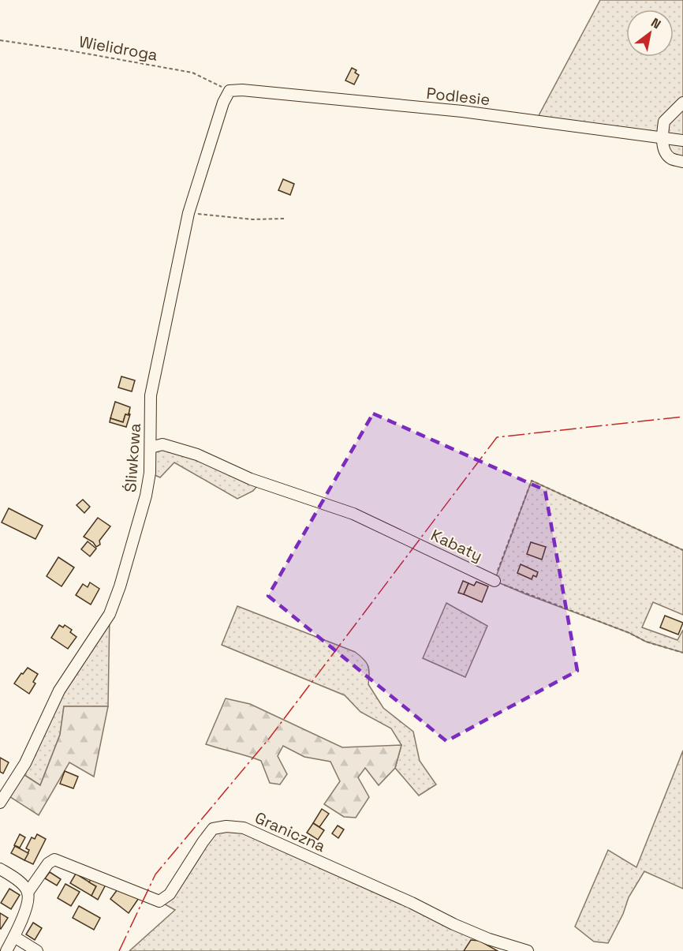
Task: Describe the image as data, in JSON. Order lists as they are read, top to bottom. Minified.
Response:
{"streets":{"street":["Podlesie","Śliwkowa","Kabaty","Graniczna"],"path":["Wielidroga"]},"crossings":[["Wielidroga","Podlesie"],["Wielidroga","Śliwkowa"],["Podlesie","Śliwkowa"],["Śliwkowa","Kabaty"]],"north":"top right"}
